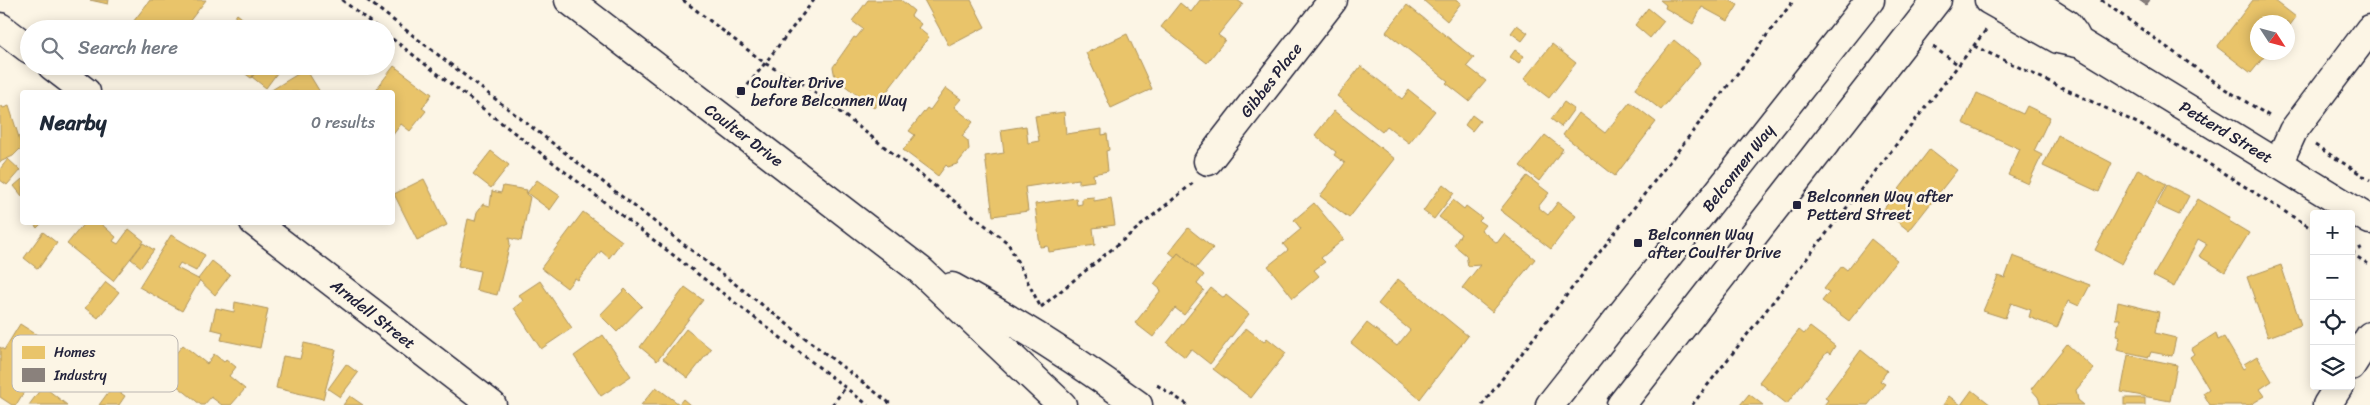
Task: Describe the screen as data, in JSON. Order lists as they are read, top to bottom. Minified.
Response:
{"streets":{"main road":["Gibbes Place","Petterd Street","Coulter Drive","Belconnen Way","Arndell Street"]},"places":{"transit":["Coulter Drive before Belconnen Way","Belconnen Way after Petterd Street","Belconnen Way after Coulter Drive"]},"legend":["Homes","Industry"],"north":"bottom right","page":{"search":"Search here","heading":["Nearby","0 results"],"map_buttons":["+","−"]}}
